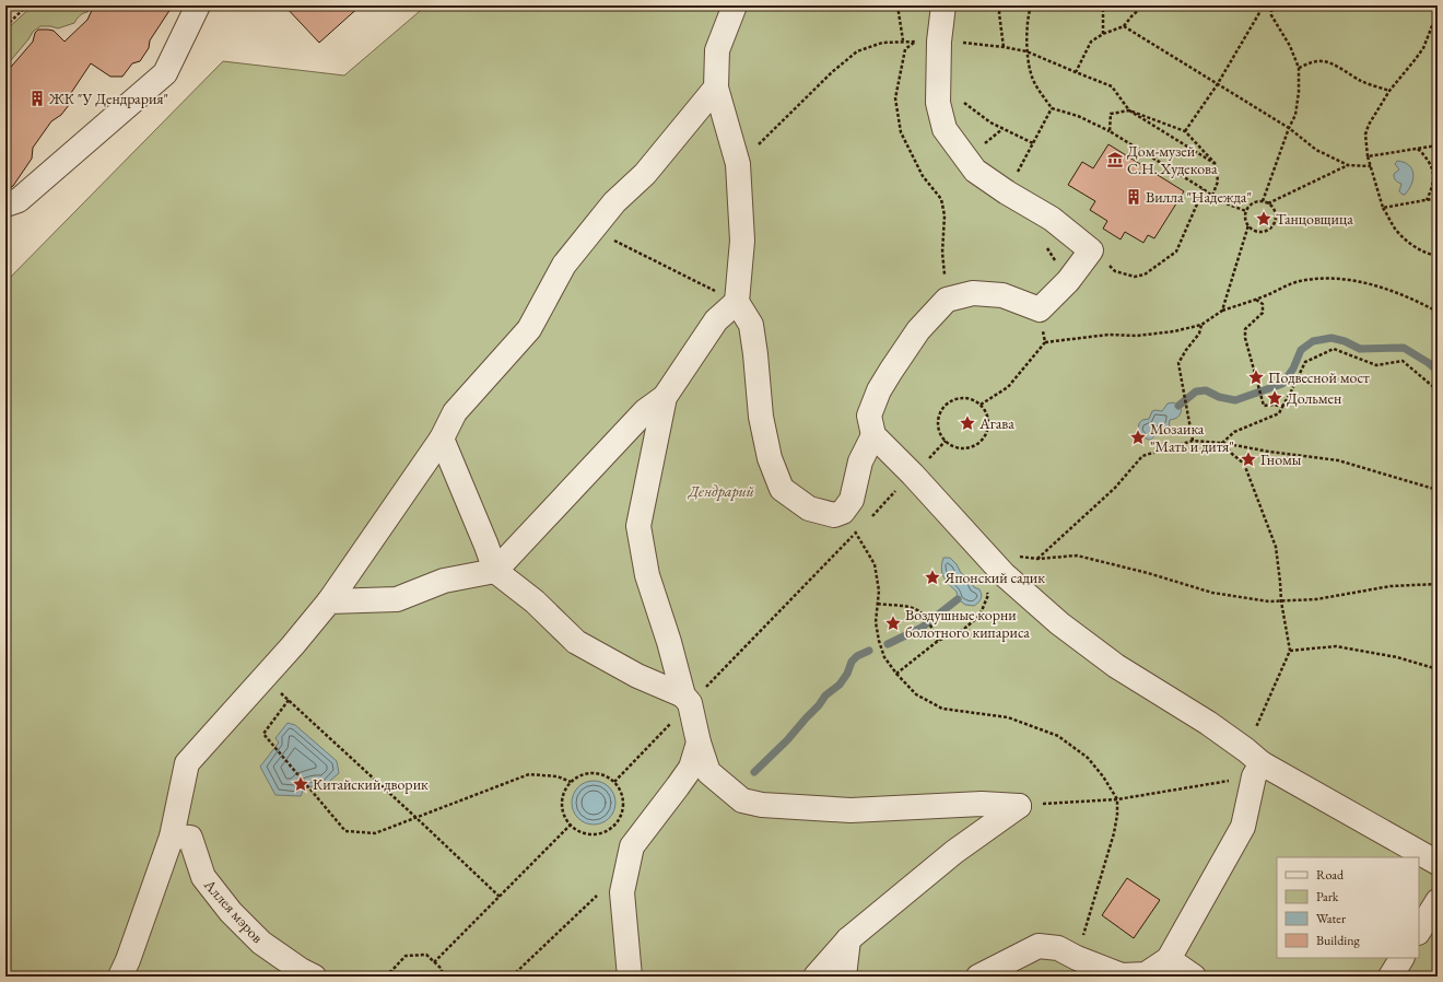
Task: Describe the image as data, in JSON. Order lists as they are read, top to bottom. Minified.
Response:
{"streets":{"lane":["Аллея мэров"]},"parks":["Дендрарий"],"places":{"building":["ЖК \"У Дендрария\"","Вилла \"Надежда\""],"museum":["Дом-музей С.Н. Худекова"],"place":["Танцовщица","Подвесной мост","Дольмен","Агава","Мозаика \"Мать и дитя\"","Гномы","Японский садик","Воздушные корни болотного кипариса","Китайский дворик"]},"legend":["Road","Park","Water","Building"]}
